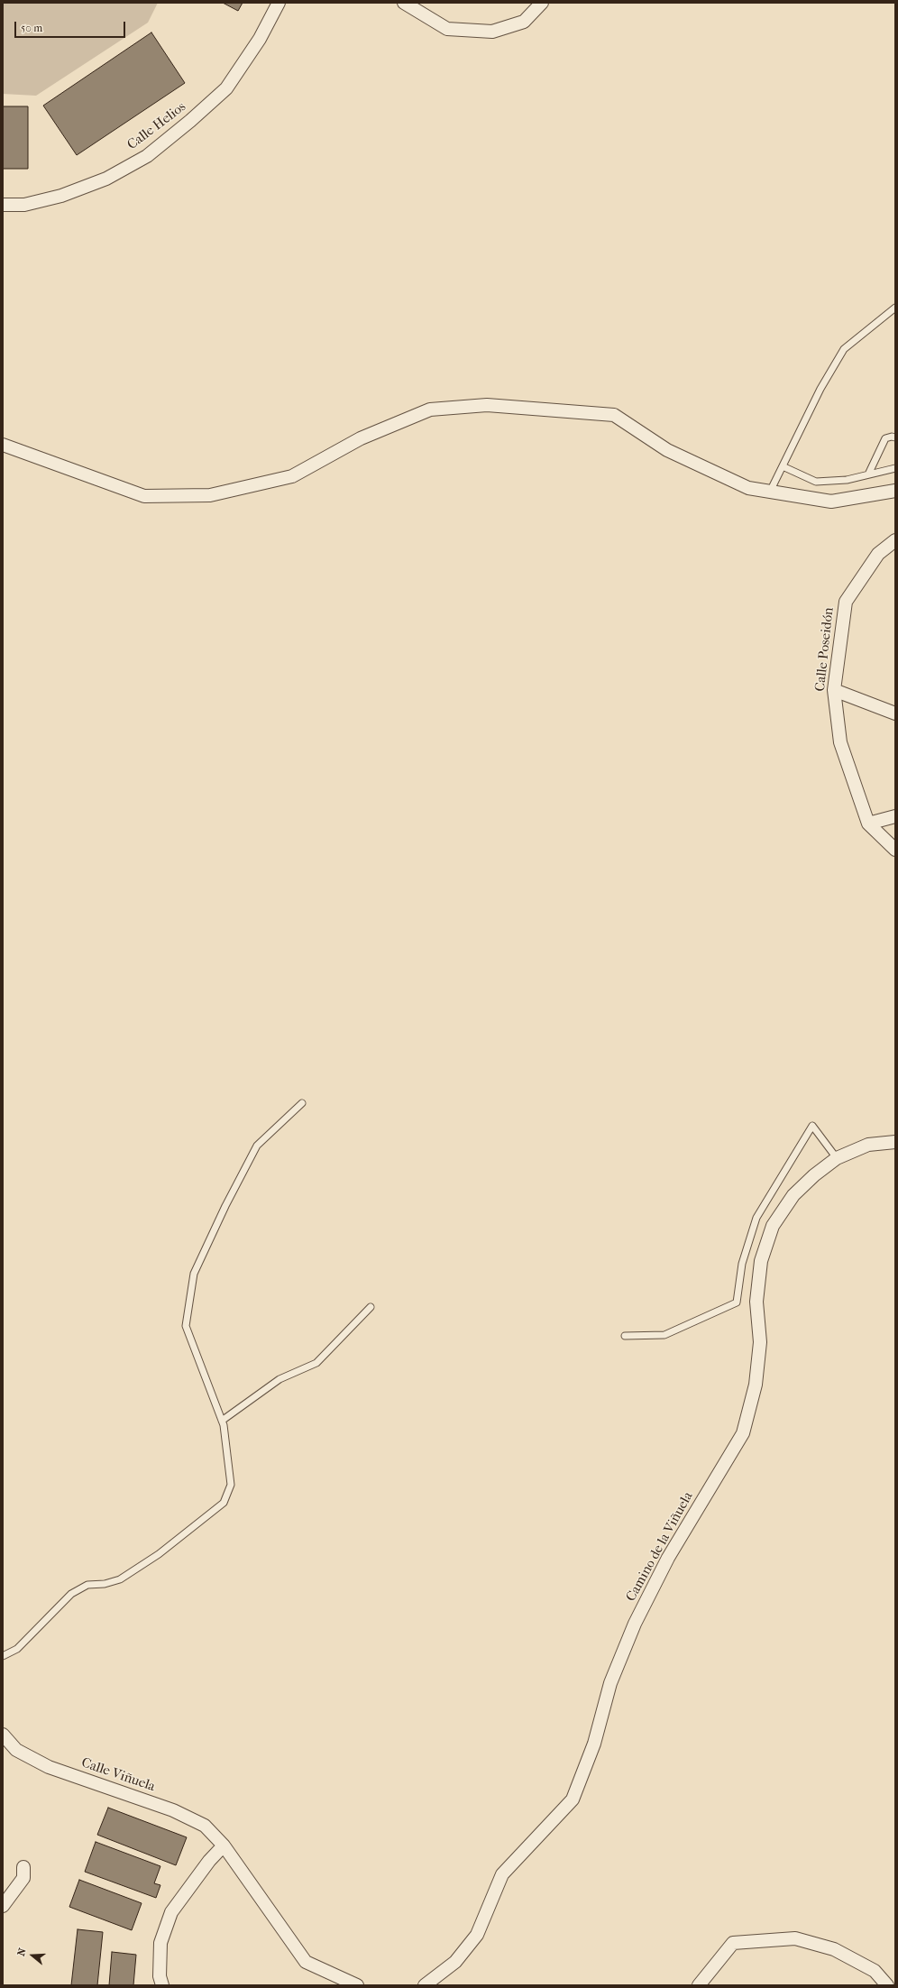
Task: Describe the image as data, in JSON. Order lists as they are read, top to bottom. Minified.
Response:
{"streets":{"street":["Calle Helios","Calle Poseidón","Camino de la Viñuela","Calle Viñuela"]},"scale_bar":"50 m","north":"left"}
